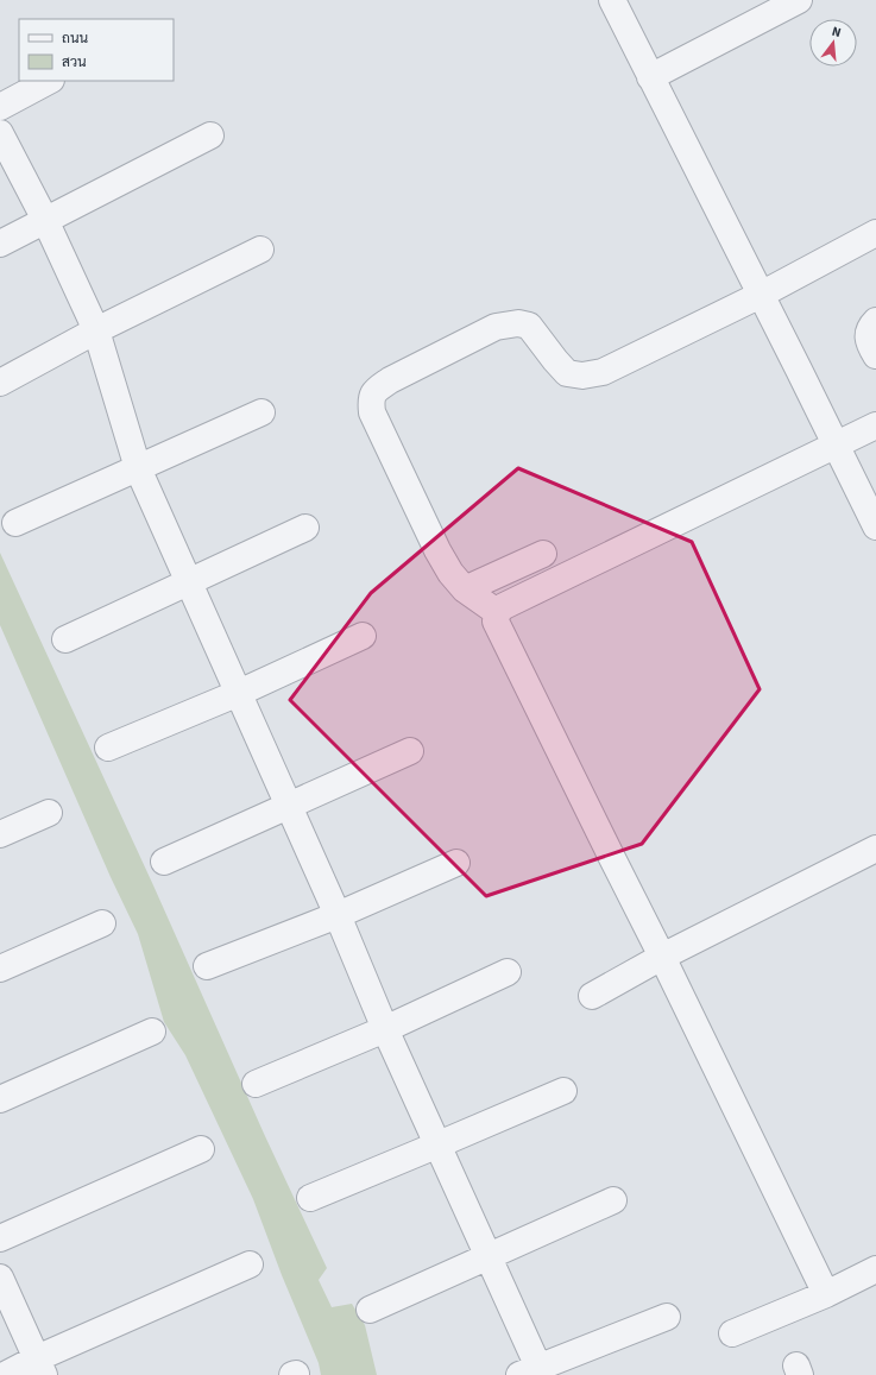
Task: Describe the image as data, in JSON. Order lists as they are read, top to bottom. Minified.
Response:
{"legend":["ถนน","สวน"],"north":"top"}
